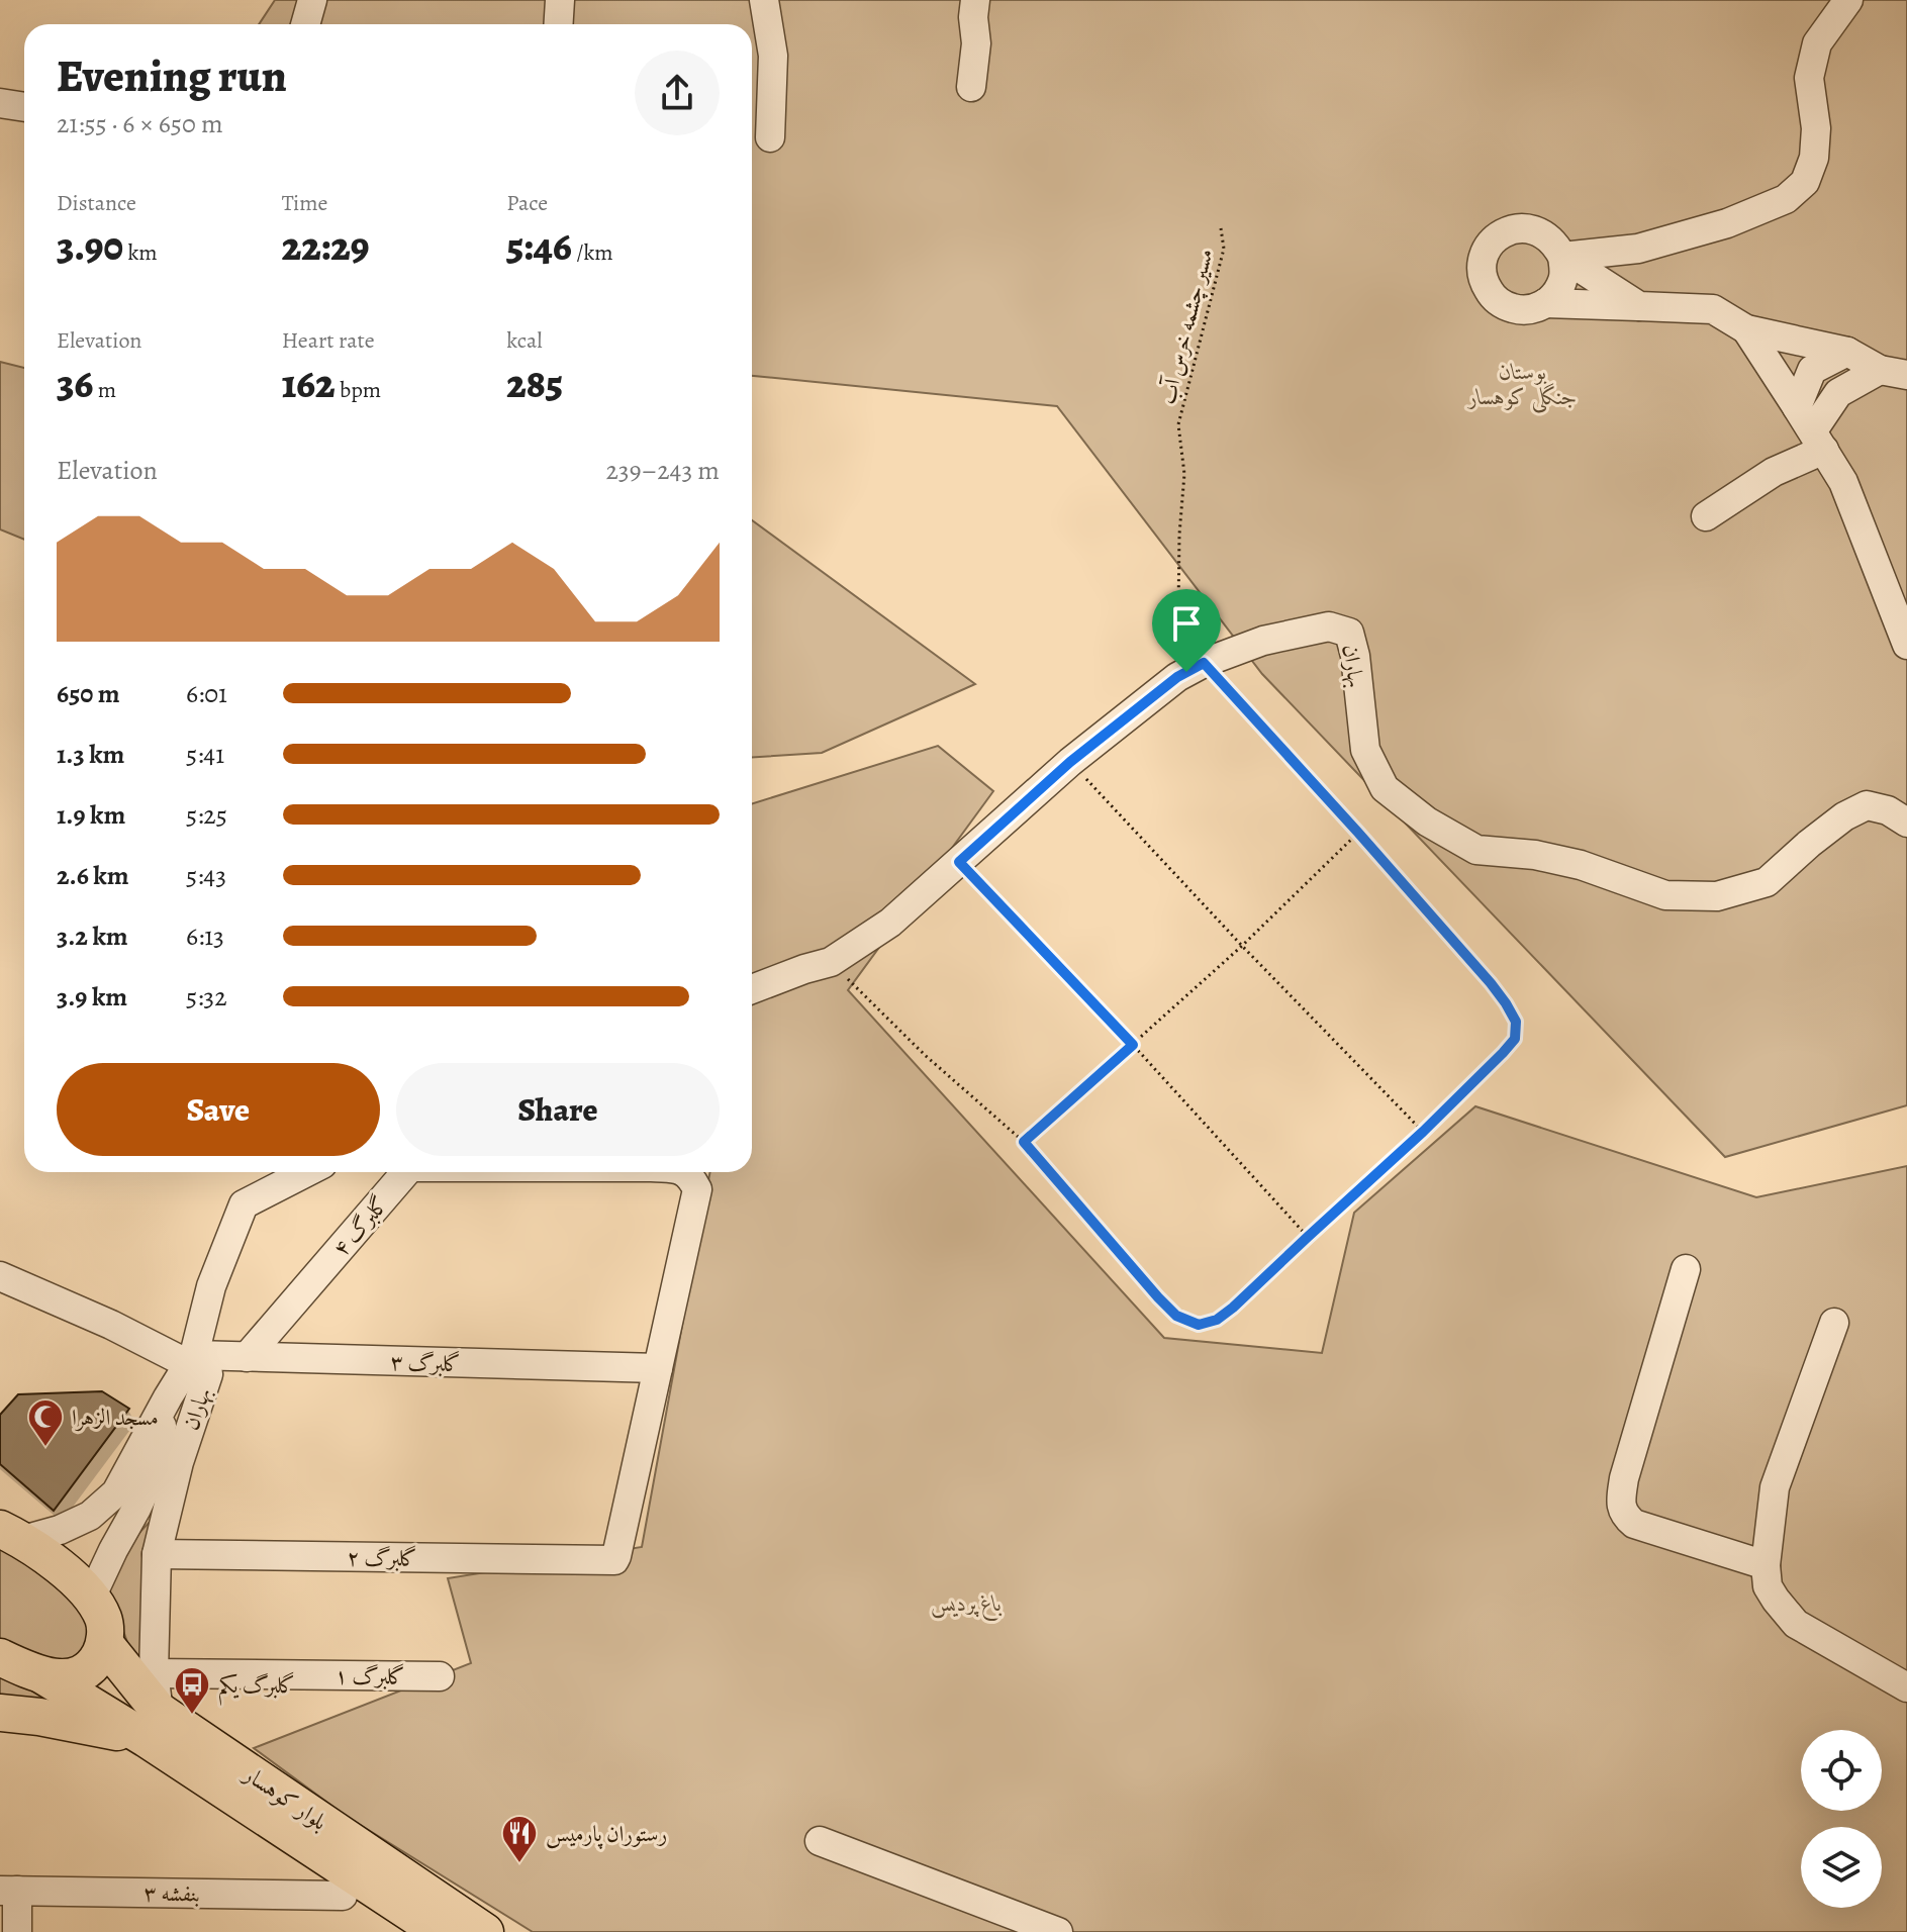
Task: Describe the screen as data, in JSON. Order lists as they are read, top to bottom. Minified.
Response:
{"streets":{"main road":["بلوار کوهسار"],"street":["بهاران","گلبرگ ۴","گلبرگ ۳","گلبرگ ۲","گلبرگ ۱","بنفشه ۳"],"path":["مسیر چشمه خرس آب"]},"crossings":[["مسیر چشمه خرس آب","بهاران"],["بهاران","گلبرگ ۳"],["بهاران","گلبرگ ۲"],["بهاران","گلبرگ ۱"],["بهاران","بلوار کوهسار"],["گلبرگ ۴","گلبرگ ۳"],["گلبرگ ۴","گلبرگ ۲"],["گلبرگ ۳","گلبرگ ۲"]],"parks":["بوستان جنگلی کوهسار","باغ پردیس"],"places":{"mosque":["مسجد الزهرا"],"bus stop":["گلبرگ یکم"],"restaurant":["رستوران پارمیس"]},"page":{"heading":["Evening run","21:55 · 6 × 650 m"],"stats":[["Distance","3.90 km"],["Time","22:29"],["Pace","5:46 /km"],["Elevation","36 m"],["Heart rate","162 bpm"],["kcal","285"]],"chart":["Elevation","239–243 m"],"list":[{"name":"650 m","note":"6:01"},{"name":"1.3 km","note":"5:41"},{"name":"1.9 km","note":"5:25"},{"name":"2.6 km","note":"5:43"},{"name":"3.2 km","note":"6:13"},{"name":"3.9 km","note":"5:32"}],"buttons":["Save","Share"]}}
